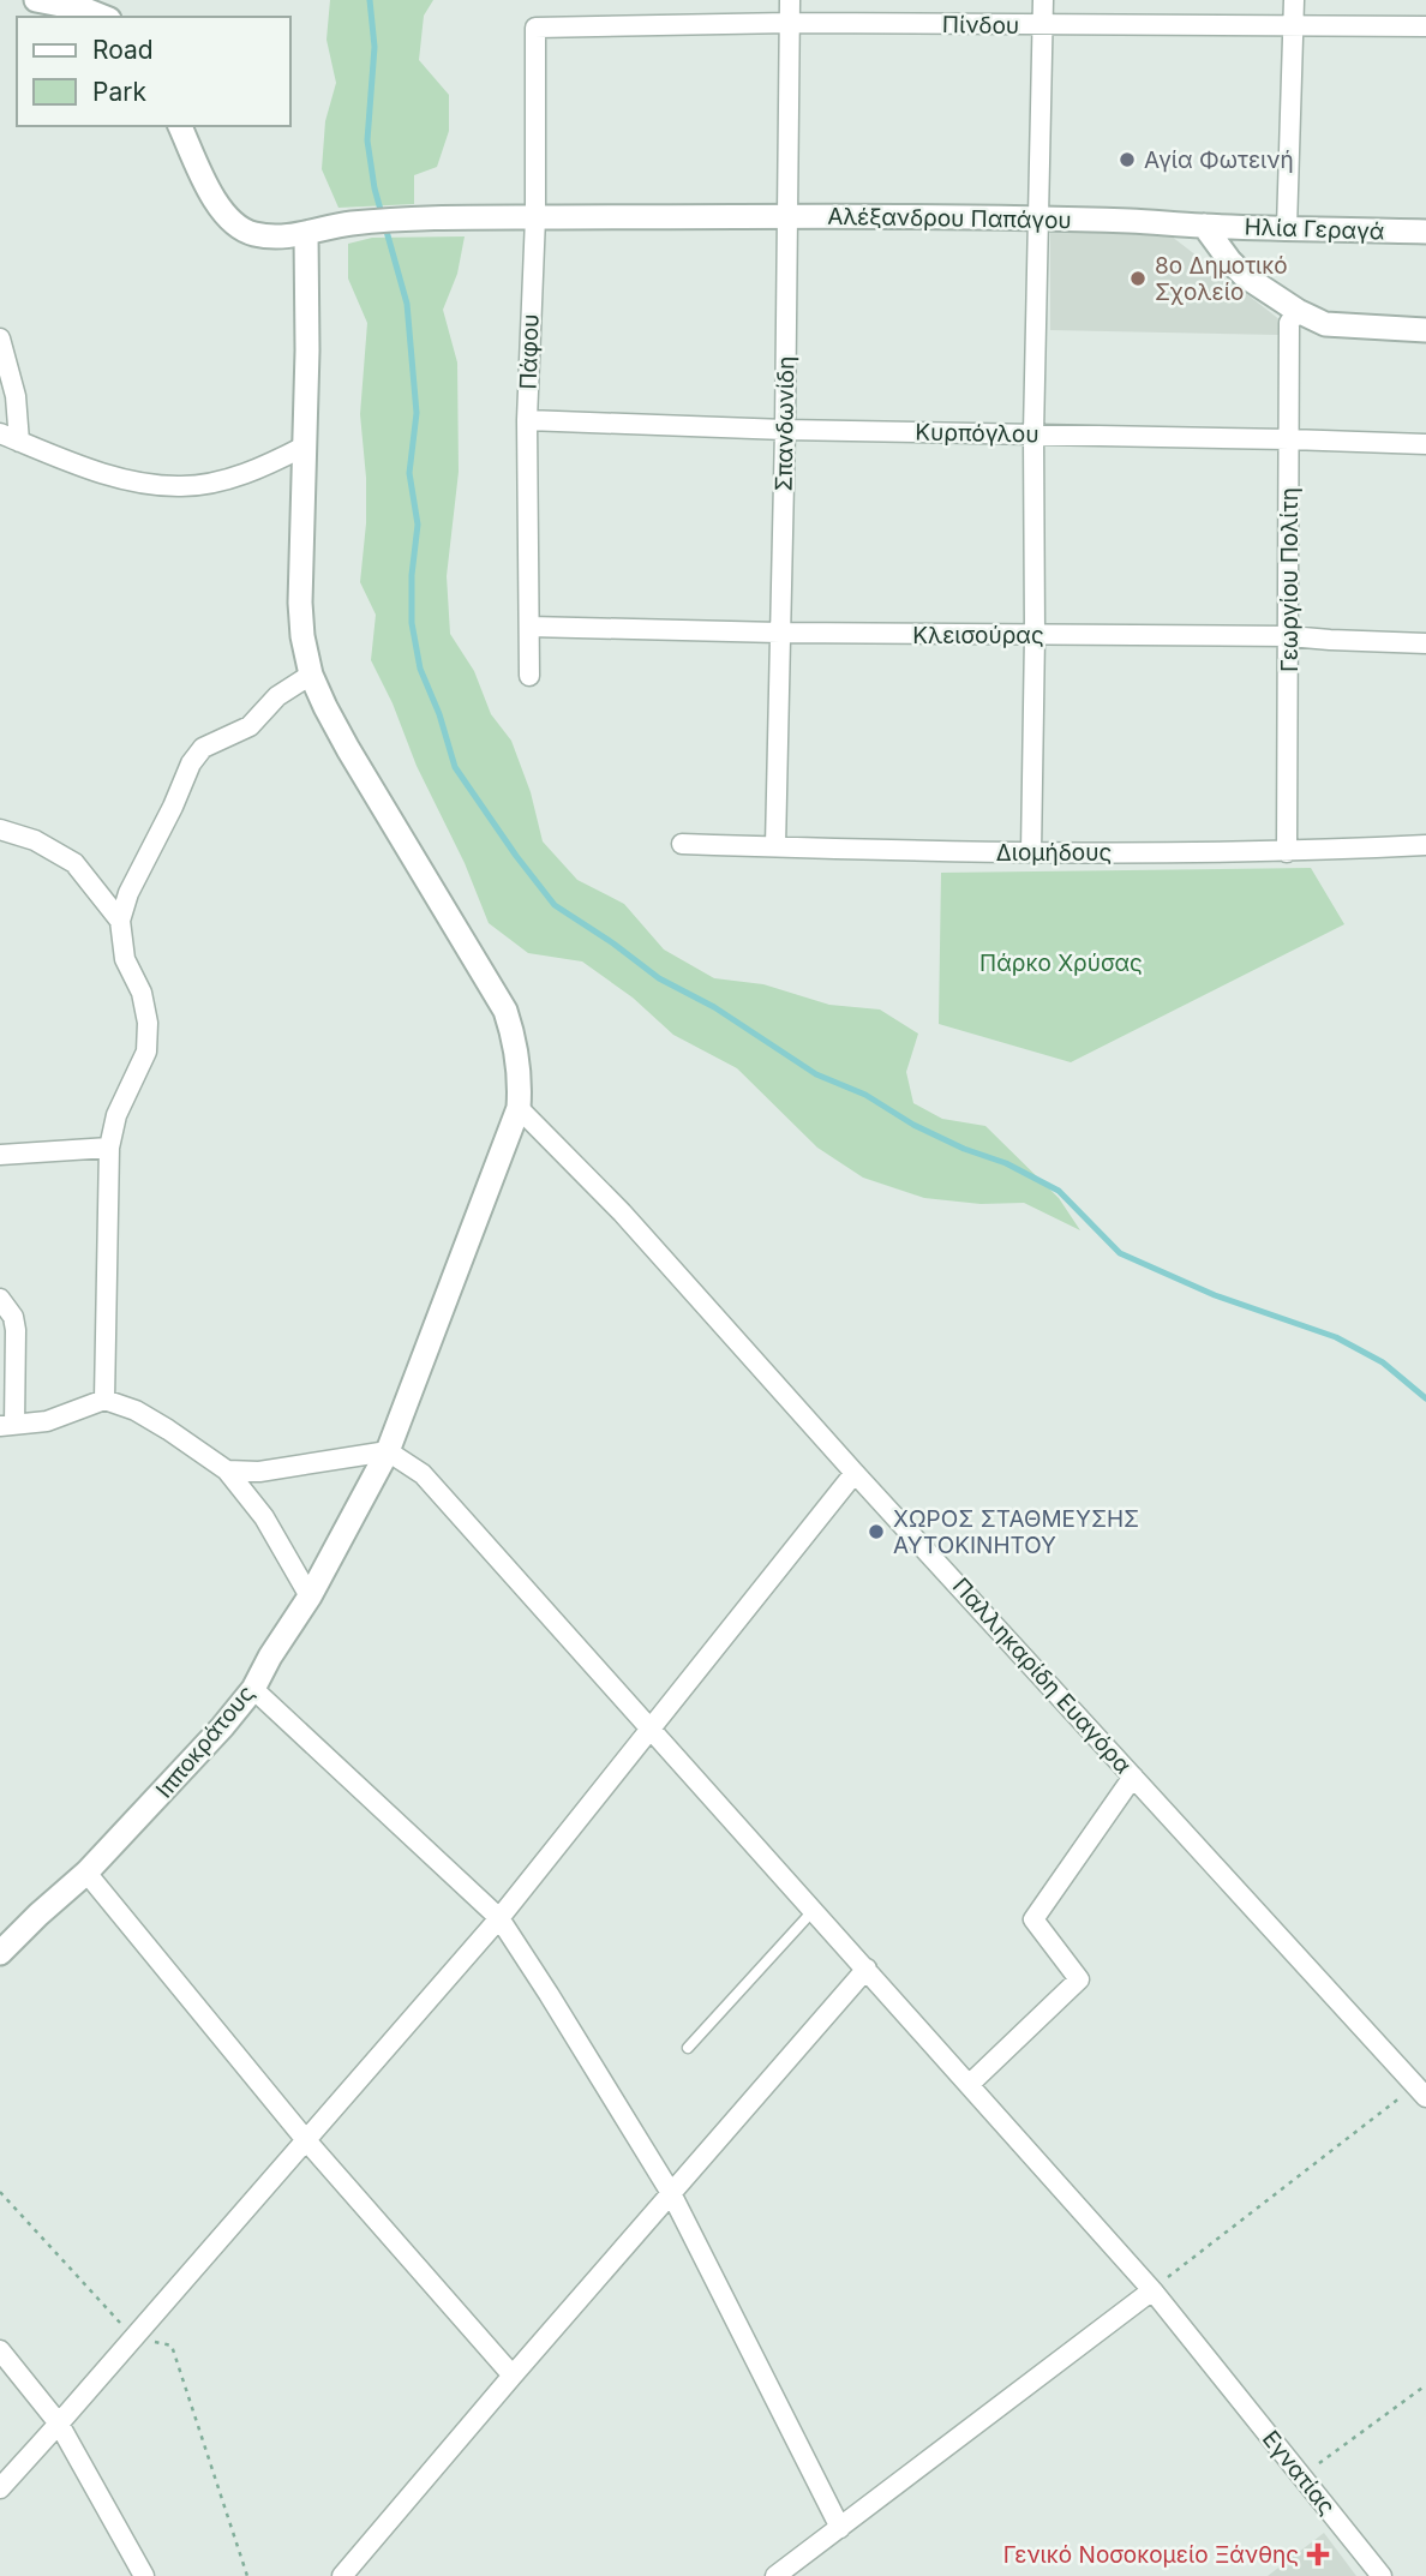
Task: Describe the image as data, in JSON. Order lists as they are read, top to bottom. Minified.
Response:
{"streets":{"street":["Πίνδου","Αλέξανδρου Παπάγου","Ηλία Γεραγά","Πάφου","Σπανδωνίδη","Κυρπόγλου","Γεωργίου Πολίτη","Κλεισούρας","Διομήδους","Παλληκαρίδη Ευαγόρα","Ιπποκράτους","Εγνατίας"]},"crossings":[["Πίνδου","Πάφου"],["Πίνδου","Σπανδωνίδη"],["Αλέξανδρου Παπάγου","Ηλία Γεραγά"],["Αλέξανδρου Παπάγου","Πάφου"],["Αλέξανδρου Παπάγου","Σπανδωνίδη"],["Πάφου","Κυρπόγλου"],["Πάφου","Κλεισούρας"],["Σπανδωνίδη","Κυρπόγλου"],["Σπανδωνίδη","Κλεισούρας"],["Σπανδωνίδη","Διομήδους"],["Κυρπόγλου","Γεωργίου Πολίτη"],["Γεωργίου Πολίτη","Κλεισούρας"],["Γεωργίου Πολίτη","Διομήδους"],["Παλληκαρίδη Ευαγόρα","Ιπποκράτους"],["Ιπποκράτους","Εγνατίας"]],"parks":["Πάρκο Χρύσας"],"places":{"other":["Αγία Φωτεινή","8ο Δημοτικό Σχολείο","ΧΩΡΟΣ ΣΤΑΘΜΕΥΣΗΣ ΑΥΤΟΚΙΝΗΤΟΥ"],"health":["Γενικό Νοσοκομείο Ξάνθης"]},"legend":["Road","Park"]}
